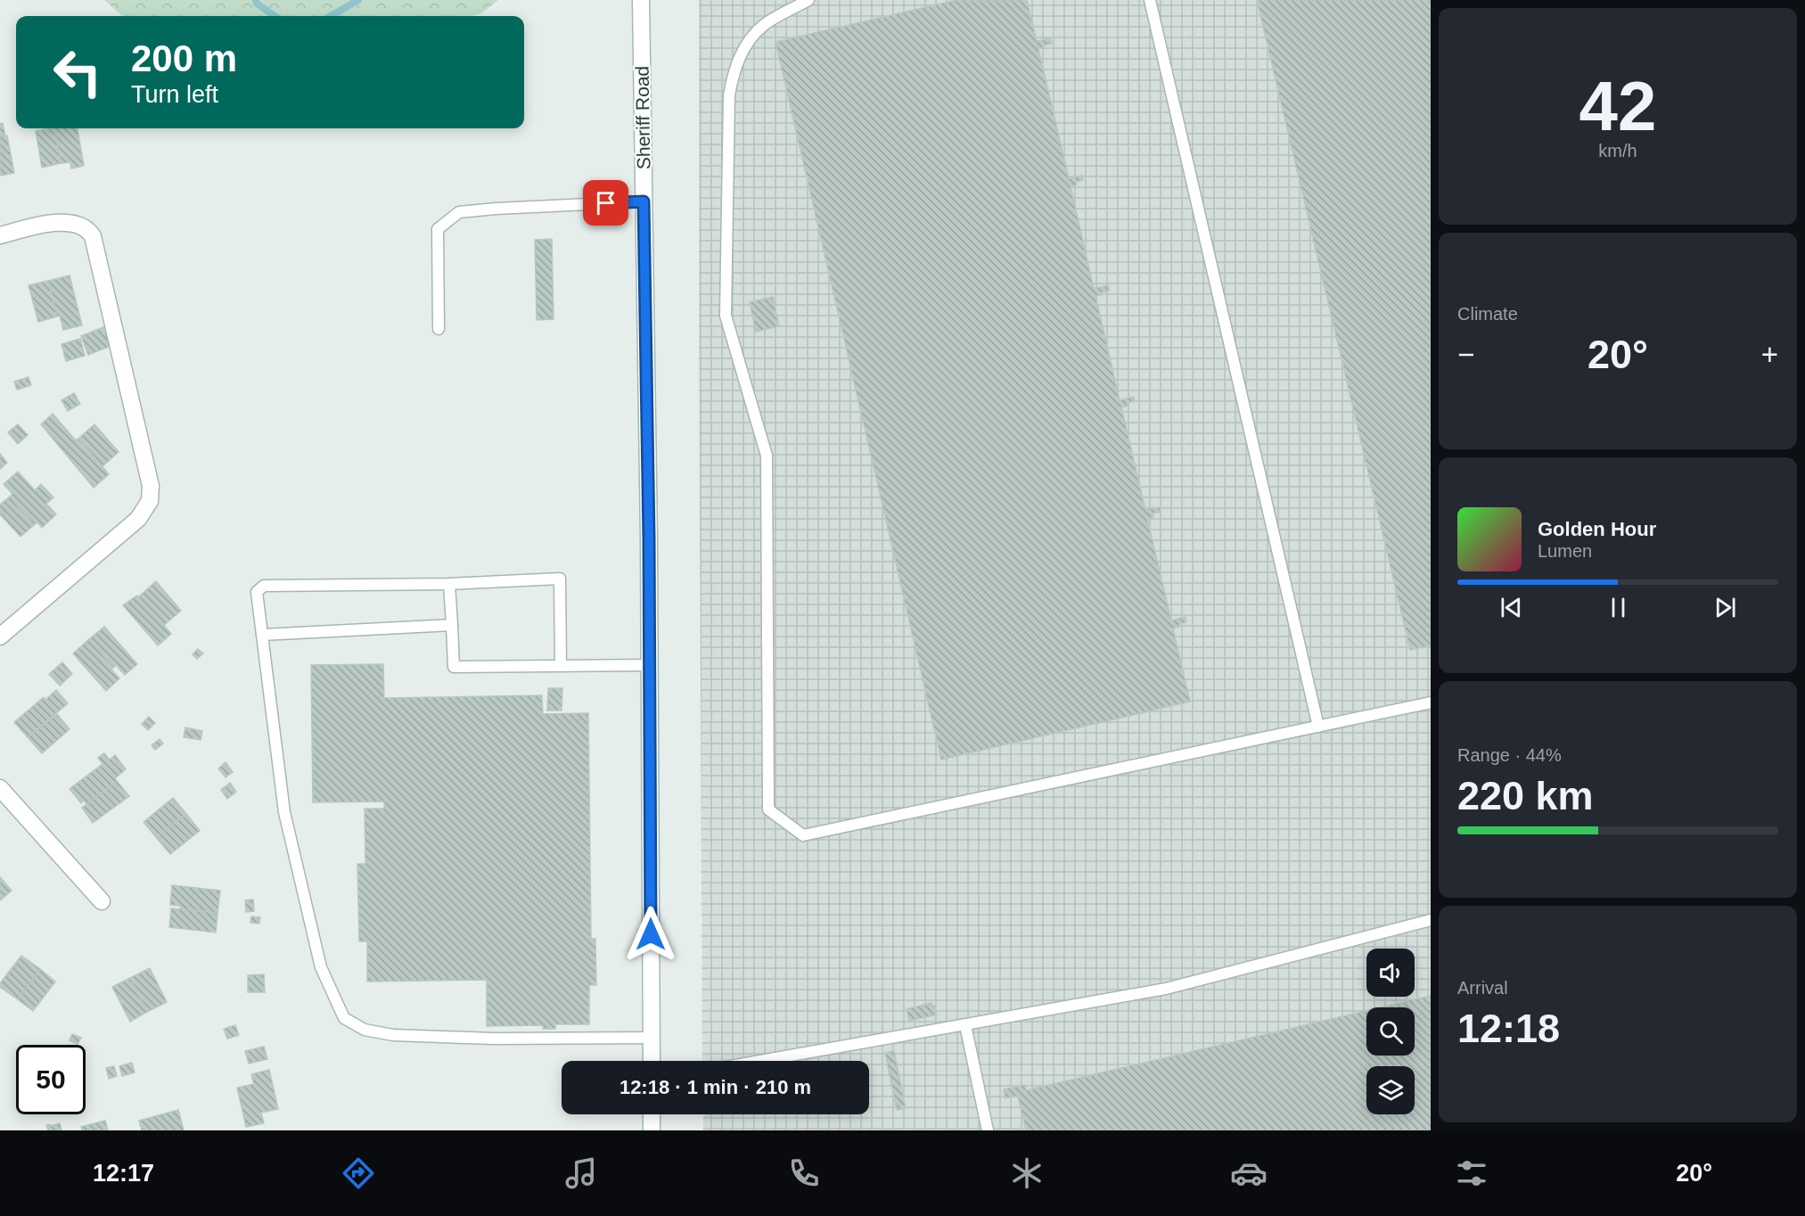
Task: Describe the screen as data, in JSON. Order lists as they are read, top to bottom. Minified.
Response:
{"streets":{"main road":["Sheriff Road"]},"page":{"tile":[["42","km/h"],"Climate",["Range · 44%","220 km"],["Arrival","12:18"]],"turn":["200 m","Turn left"],"heat":["−","20°","+"],"song":["Golden Hour","Lumen"],"limit":"50","trip":"12:18 · 1 min · 210 m","tabs":["12:17","20°"]}}
